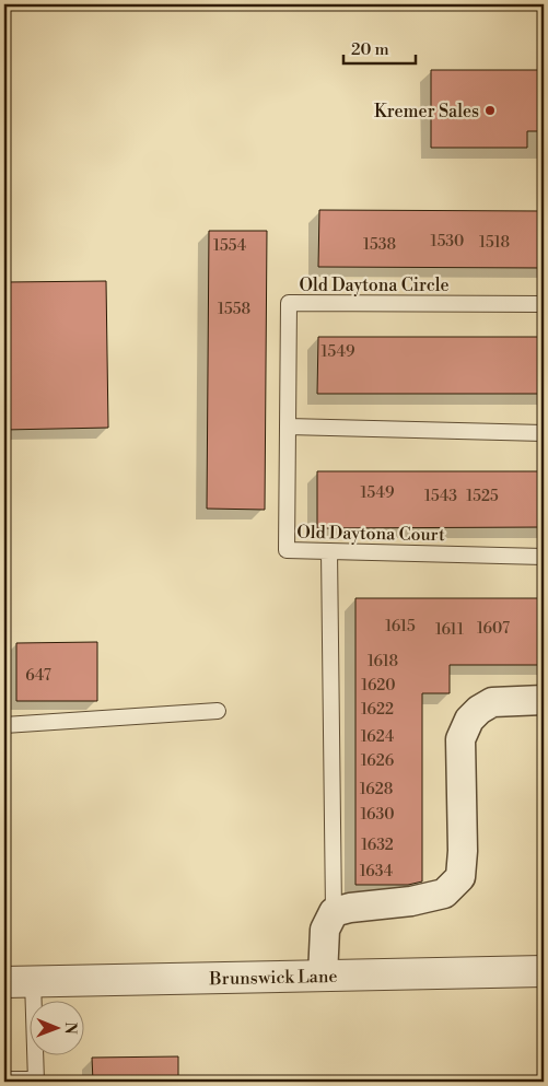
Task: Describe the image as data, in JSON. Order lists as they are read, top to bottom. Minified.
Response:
{"streets":{"street":["Brunswick Lane"],"lane":["Old Daytona Circle","Old Daytona Court"]},"crossings":[["Old Daytona Circle","Old Daytona Court"]],"places":["Kremer Sales"],"house_numbers":["1530","1518","1538","1554","1558","1549","1549","1543","1525","1615","1607","1611","1618","647","1620","1622","1624","1626","1628","1630","1632","1634"],"scale_bar":"20 m","north":"right"}
